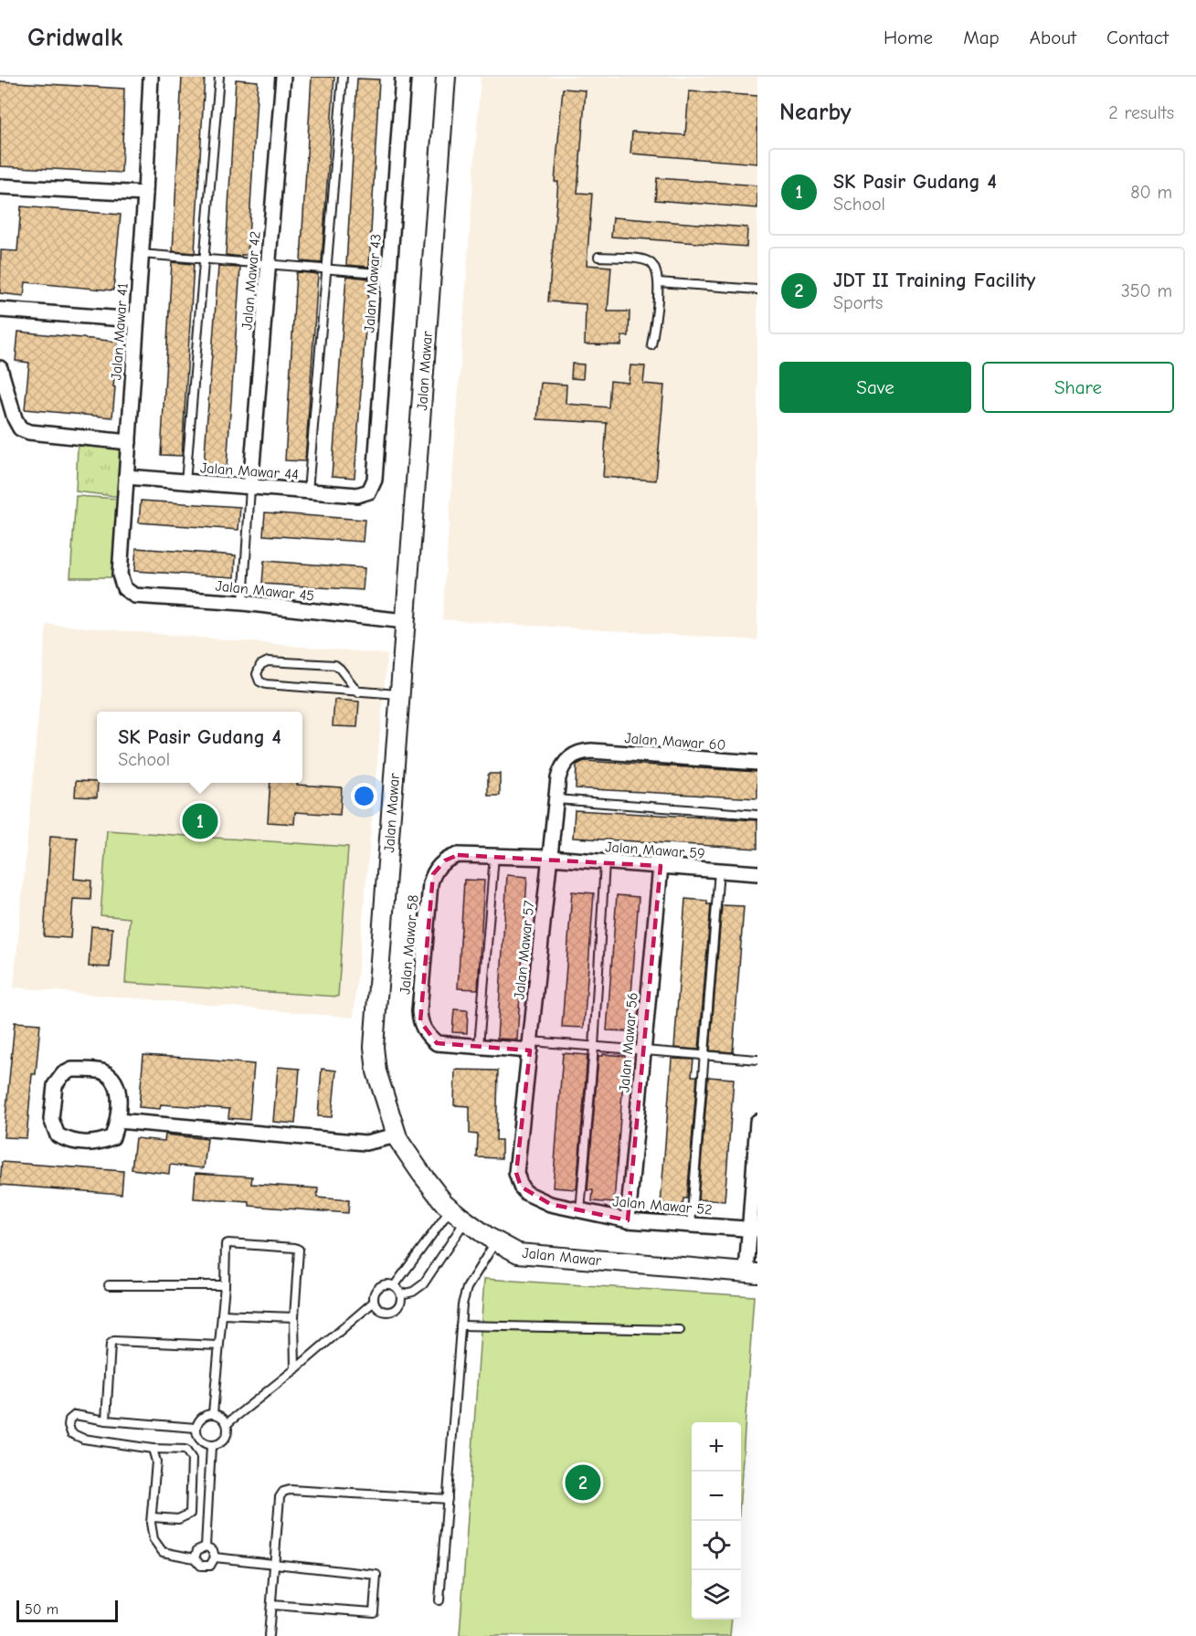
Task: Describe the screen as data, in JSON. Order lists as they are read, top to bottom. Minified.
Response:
{"streets":{"street":["Jalan Mawar 42","Jalan Mawar 43","Jalan Mawar 41","Jalan Mawar","Jalan Mawar 44","Jalan Mawar 45","Jalan Mawar 60","Jalan Mawar 59","Jalan Mawar 58","Jalan Mawar 57","Jalan Mawar 56","Jalan Mawar 52"]},"crossings":[["Jalan Mawar 42","Jalan Mawar 44"],["Jalan Mawar 43","Jalan Mawar 44"],["Jalan Mawar 41","Jalan Mawar 44"],["Jalan Mawar 41","Jalan Mawar 45"],["Jalan Mawar","Jalan Mawar 45"],["Jalan Mawar 60","Jalan Mawar 57"],["Jalan Mawar 59","Jalan Mawar 58"],["Jalan Mawar 59","Jalan Mawar 57"],["Jalan Mawar 59","Jalan Mawar 56"],["Jalan Mawar 58","Jalan Mawar 57"],["Jalan Mawar 57","Jalan Mawar 52"],["Jalan Mawar 56","Jalan Mawar 52"]],"scale_bar":"50 m","page":{"header":"Gridwalk","nav":["Home","Map","About","Contact"],"heading":["Nearby","2 results"],"list":[{"mark":"1","name":"SK Pasir Gudang 4","note":"School","value":"80 m"},{"mark":"2","name":"JDT II Training Facility","note":"Sports","value":"350 m"}],"buttons":["Save","Share"],"popup":["SK Pasir Gudang 4","School"],"pins":["1","2"],"map_buttons":["+","−"],"scale":"50 m"}}
